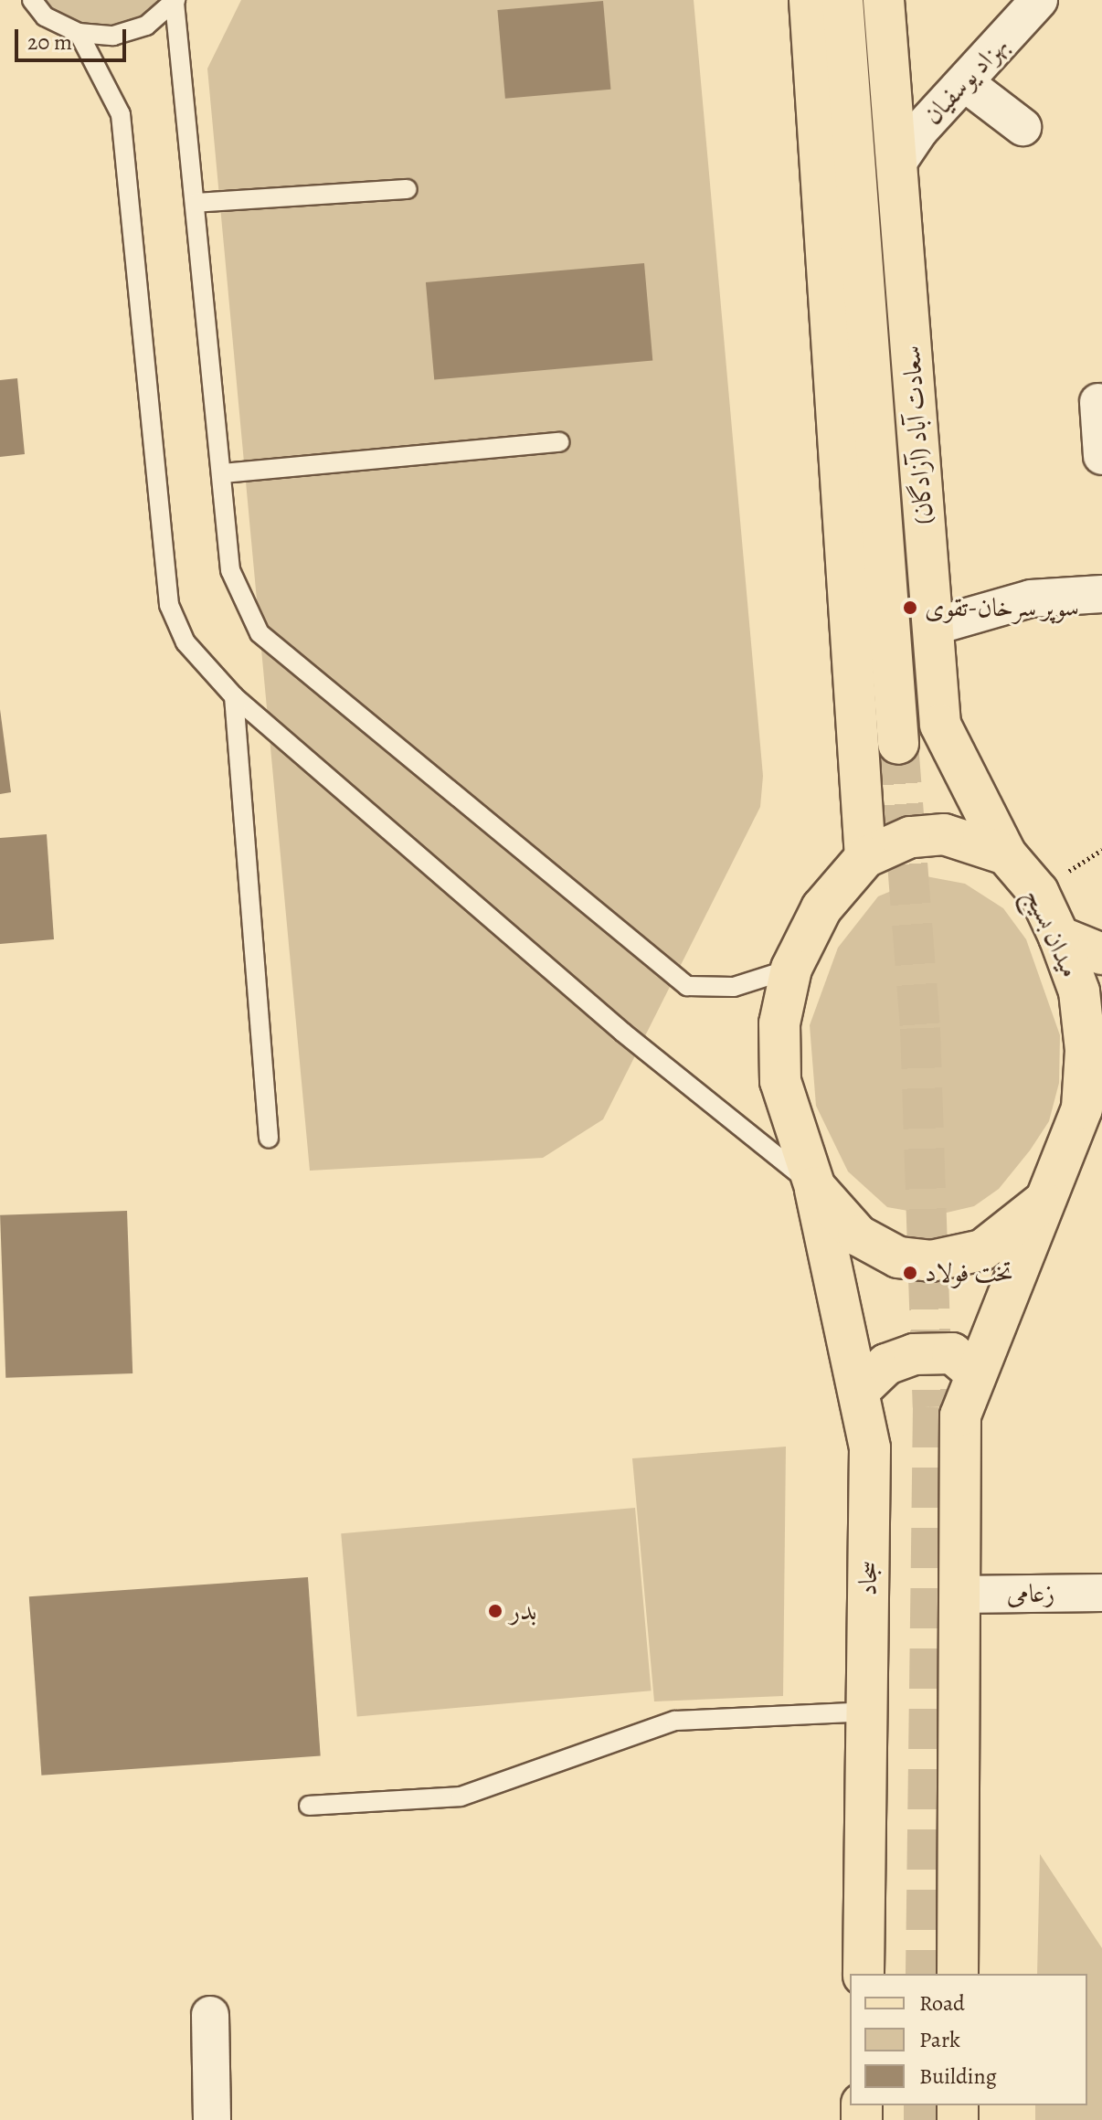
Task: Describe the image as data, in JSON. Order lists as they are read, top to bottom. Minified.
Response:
{"streets":{"main road":["سعادت آباد (آزادگان)","میدان بسیج","سجاد"],"street":["بهزاد یوسفیان","زعامی"]},"crossings":[["بهزاد یوسفیان","سعادت آباد (آزادگان)"],["سعادت آباد (آزادگان)","میدان بسیج"],["میدان بسیج","سجاد"]],"places":["سوپر سرخان-تقوی","تخت فولاد","بدر"],"legend":["Road","Park","Building"],"scale_bar":"20 m"}
